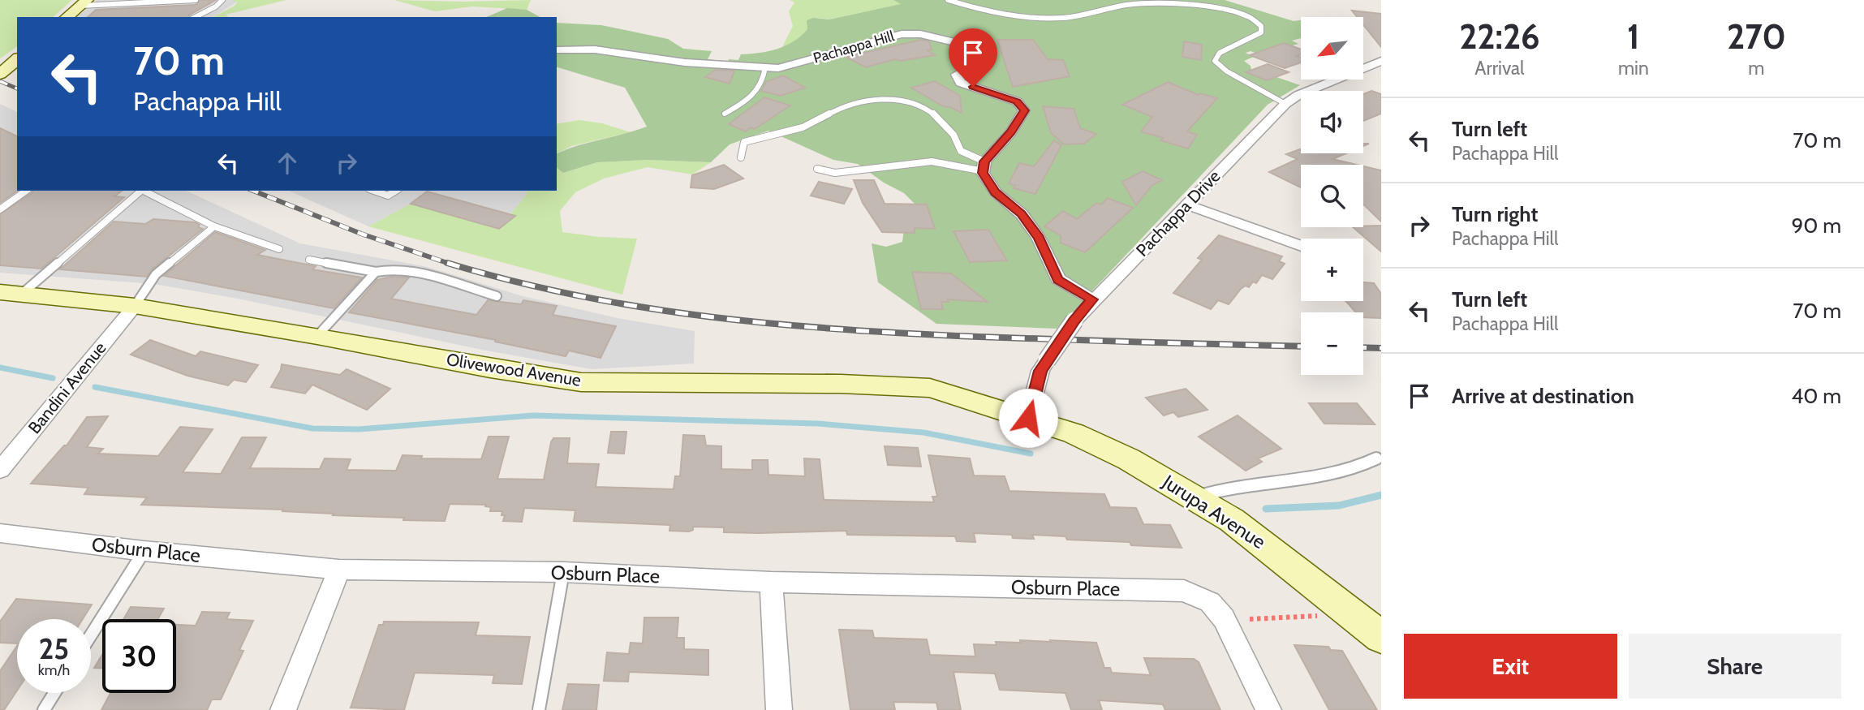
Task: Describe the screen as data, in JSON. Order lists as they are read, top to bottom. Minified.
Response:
{"streets":{"main road":["Olivewood Avenue","Jurupa Avenue"],"street":["Pachappa Hill","Pachappa Drive","Bandini Avenue","Osburn Place"]},"crossings":[["Pachappa Drive","Olivewood Avenue"],["Pachappa Drive","Jurupa Avenue"],["Olivewood Avenue","Bandini Avenue"],["Olivewood Avenue","Jurupa Avenue"]],"north":"bottom left","page":{"eta":["22:26","Arrival","1","min","270","m"],"map_buttons":["+","−"],"turn":["70 m","Pachappa Hill"],"list":[{"name":"Turn left","note":"Pachappa Hill","value":"70 m"},{"name":"Turn right","note":"Pachappa Hill","value":"90 m"},{"name":"Turn left","note":"Pachappa Hill","value":"70 m"},{"name":"Arrive at destination","value":"40 m"}],"speed":"25 km/h","limit":"30","buttons":["Exit","Share"]}}
